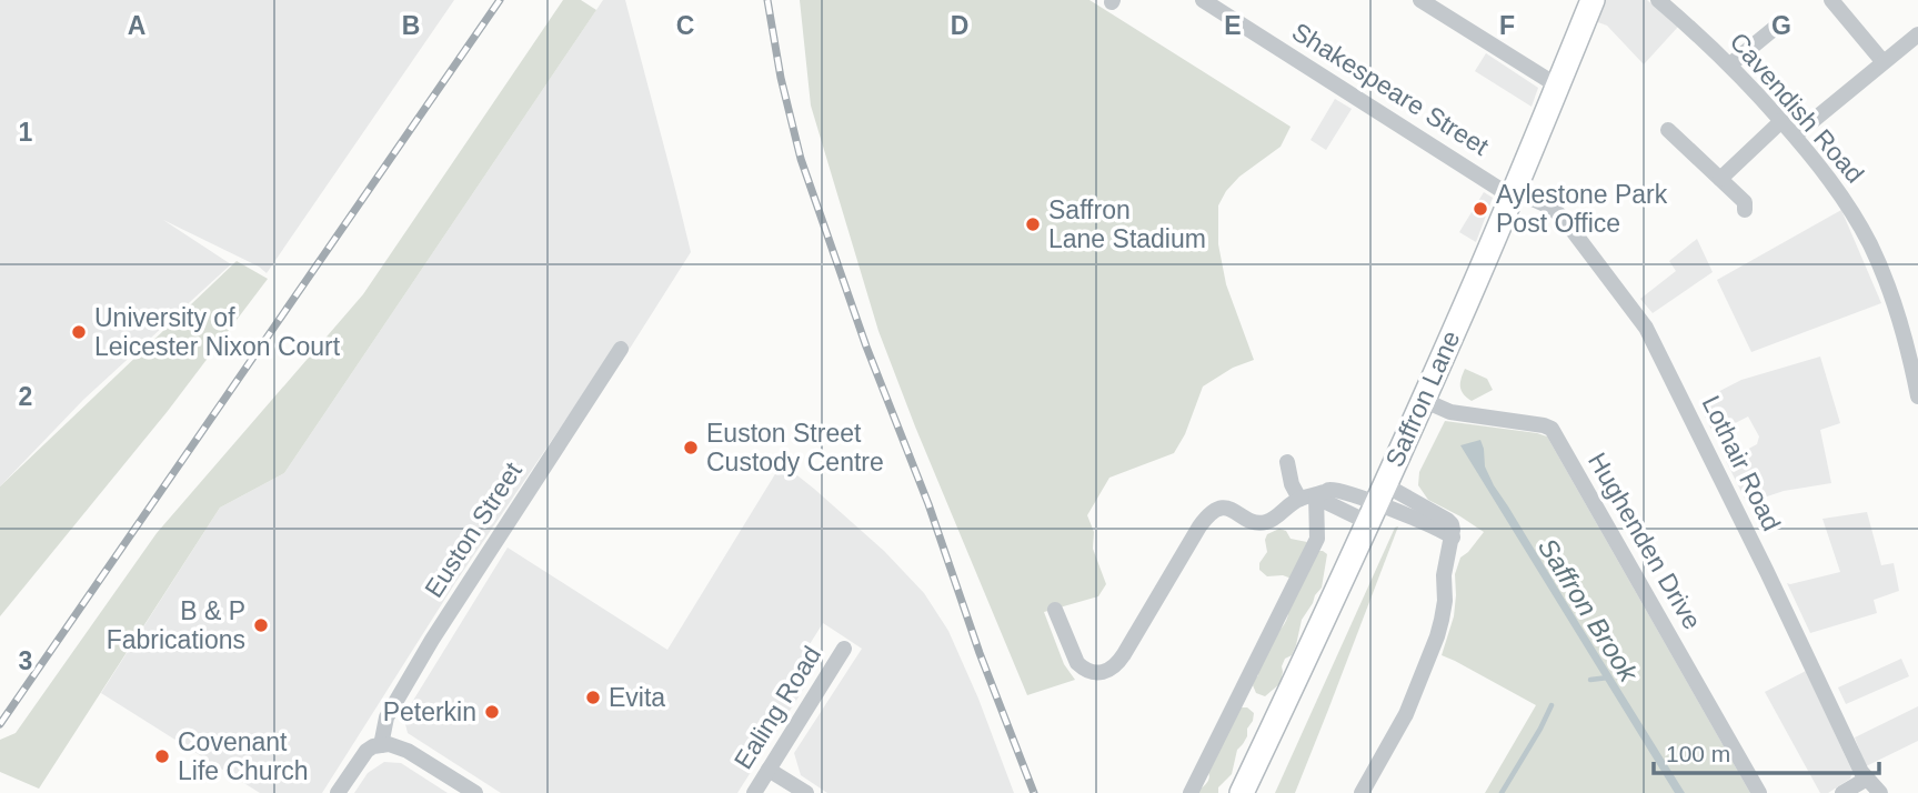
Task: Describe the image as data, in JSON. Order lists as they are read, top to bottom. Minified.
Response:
{"streets":{"main road":["Saffron Lane"],"street":["Shakespeare Street","Cavendish Road","Lothair Road","Euston Street","Hughenden Drive","Ealing Road"]},"crossings":[["Shakespeare Street","Saffron Lane"],["Shakespeare Street","Lothair Road"],["Saffron Lane","Lothair Road"],["Saffron Lane","Hughenden Drive"]],"water":["Saffron Brook"],"places":["Aylestone Park Post Office","Saffron Lane Stadium","University of Leicester Nixon Court","Euston Street Custody Centre","B & P Fabrications","Evita","Peterkin","Covenant Life Church"],"scale_bar":"100 m","grid":{"columns":["A","B","C","D","E","F","G"],"rows":["1","2","3"]}}
